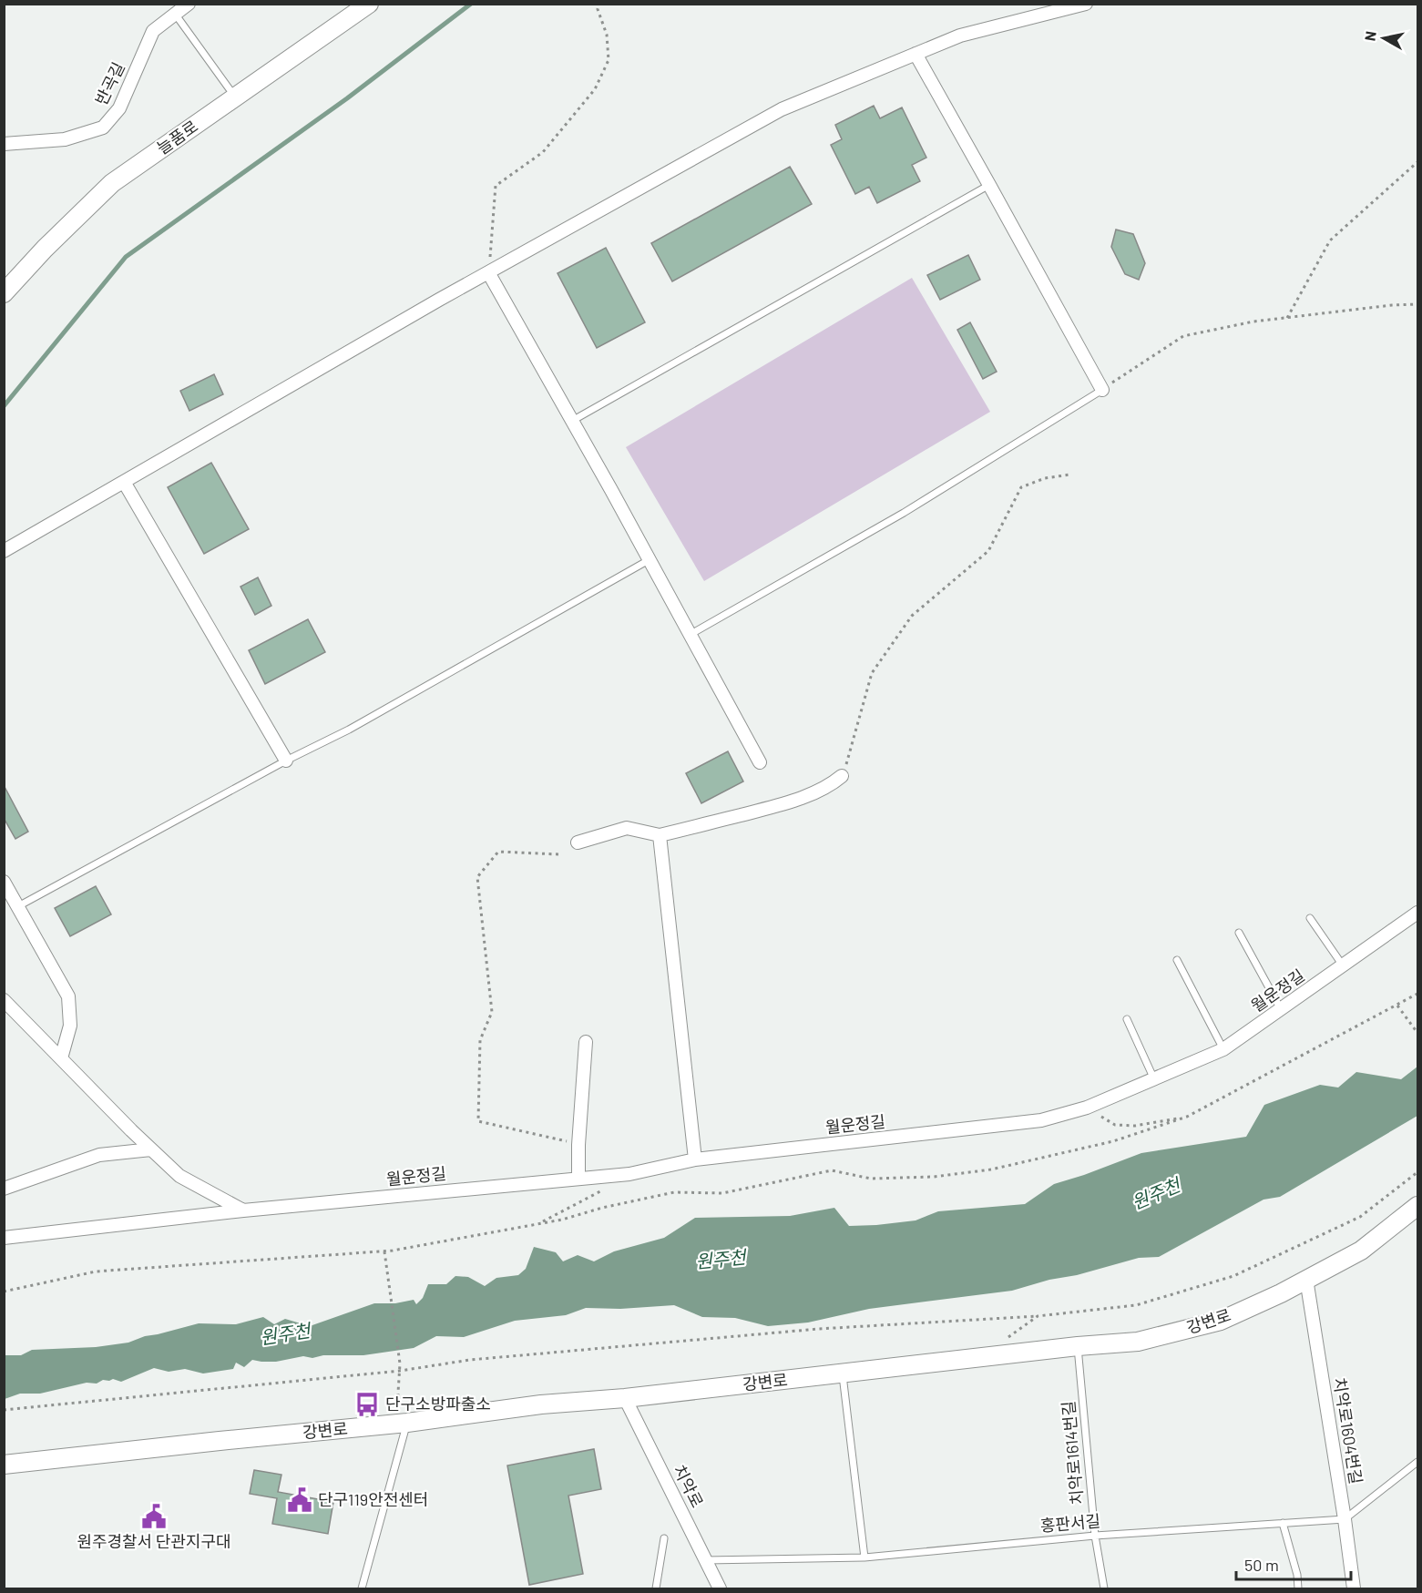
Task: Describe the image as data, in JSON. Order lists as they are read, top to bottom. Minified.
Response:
{"streets":{"street":["반곡길","늘품로","월운정길","강변로","치악로1604번길","치악로"],"lane":["치악로1614번길","홍판서길"]},"crossings":[["강변로","치악로1604번길"],["강변로","치악로1614번길"],["강변로","치악로"],["치악로1604번길","홍판서길"],["치악로1614번길","홍판서길"],["치악로","홍판서길"]],"water":["원주천"],"places":{"bus stop":["단구소방파출소"],"public building":["단구119안전센터","원주경찰서 단관지구대"]},"scale_bar":"50 m","north":"left"}
